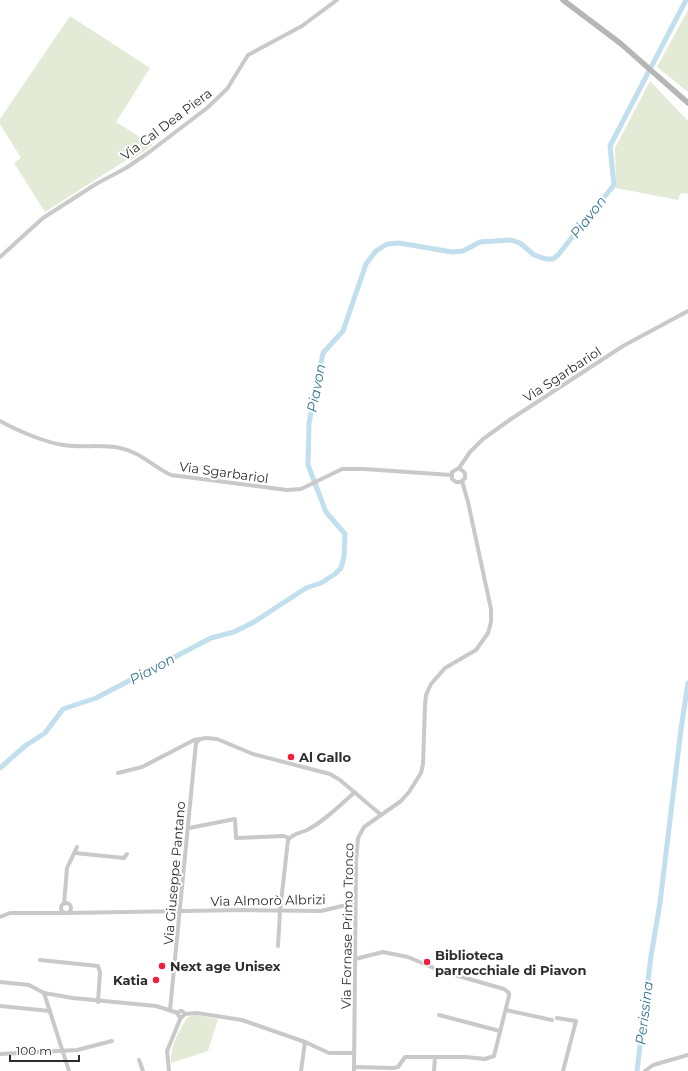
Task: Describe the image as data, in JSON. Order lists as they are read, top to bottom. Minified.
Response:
{"streets":{"street":["Via Cal Dea Piera","Via Sgarbariol","Via Giuseppe Pantano","Via Almorò Albrizi","Via Fornase Primo Tronco"]},"crossings":[["Via Sgarbariol","Via Fornase Primo Tronco"],["Via Giuseppe Pantano","Via Almorò Albrizi"],["Via Almorò Albrizi","Via Fornase Primo Tronco"]],"water":["Piavon","Perissina"],"places":["Al Gallo","Biblioteca parrocchiale di Piavon","Next age Unisex","Katia"],"scale_bar":"100 m"}
